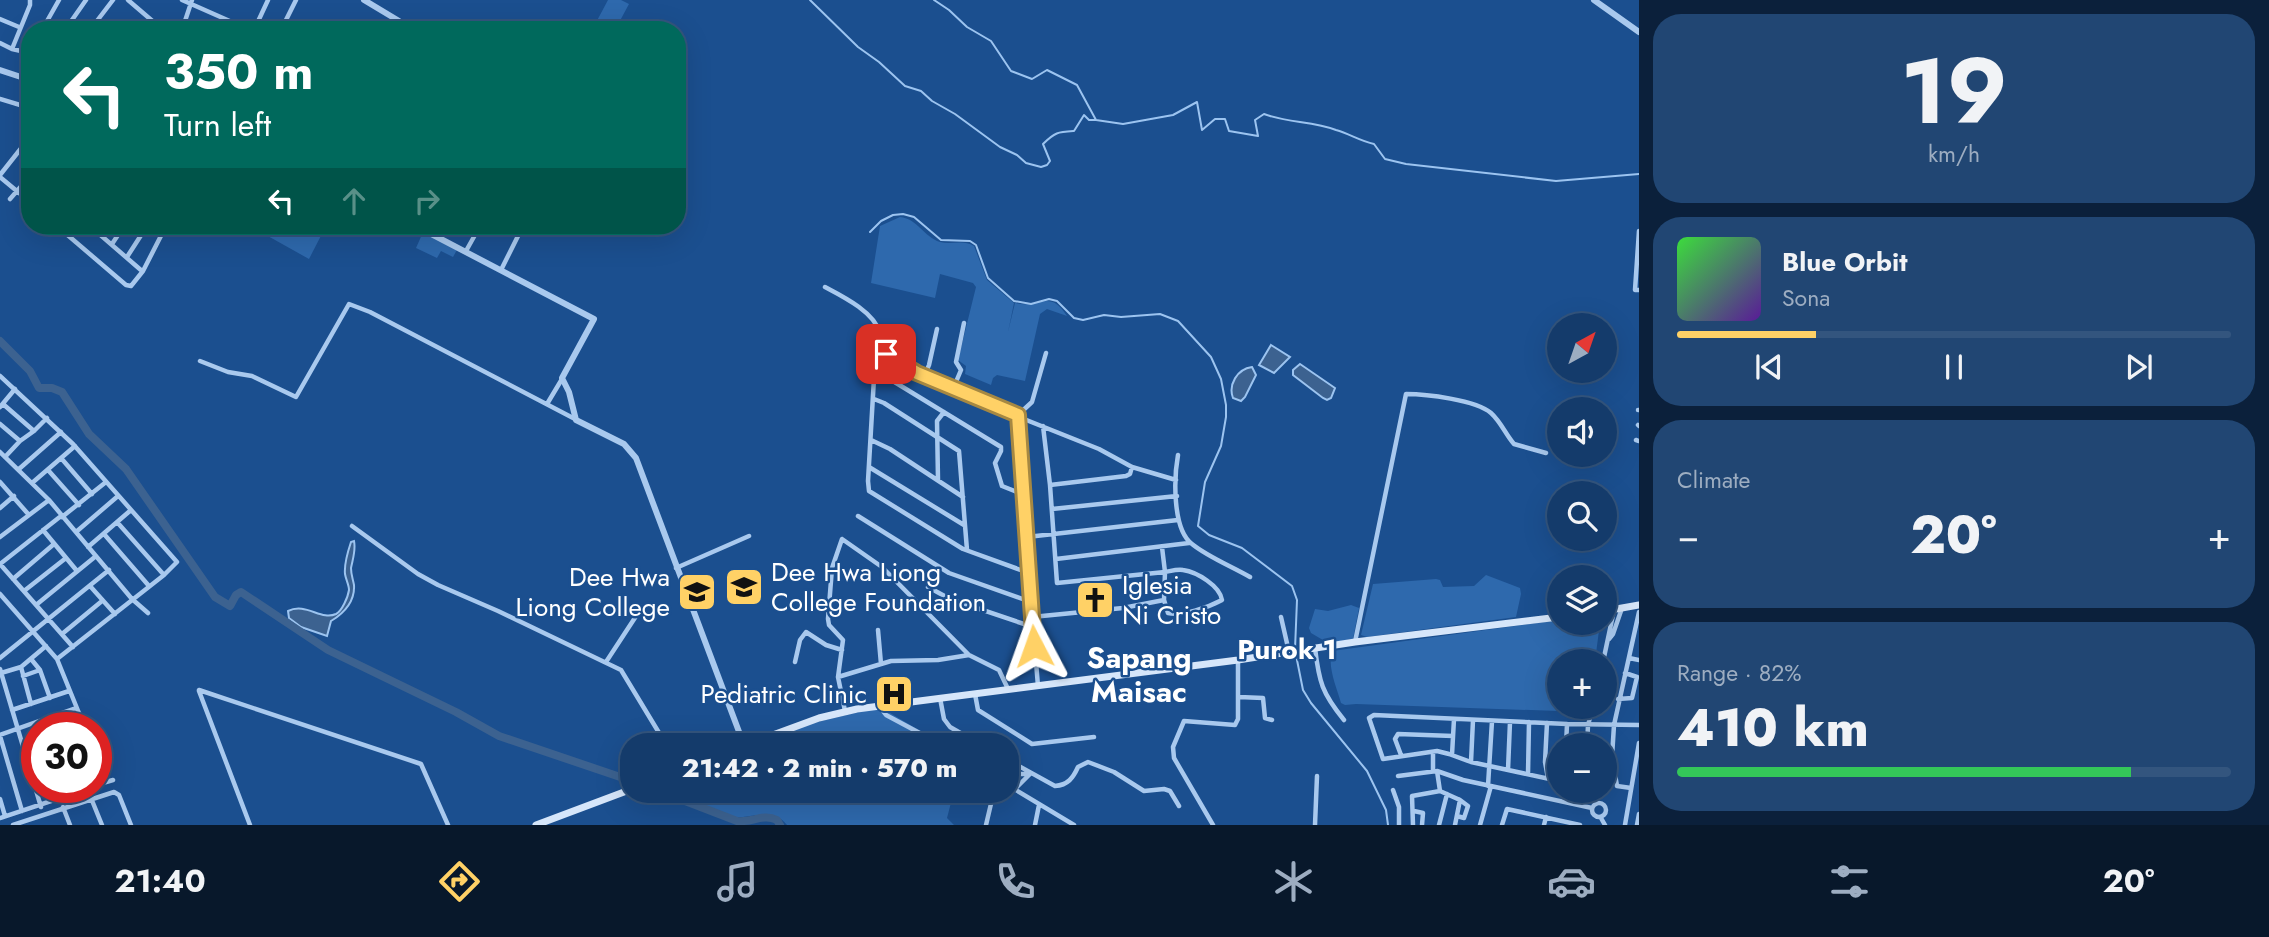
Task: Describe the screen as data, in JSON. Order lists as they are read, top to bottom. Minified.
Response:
{"districts":["Purok 1","Sapang Maisac"],"places":{"school or university":["Dee Hwa Liong College Foundation","Dee Hwa Liong College"],"church":["Iglesia Ni Cristo"],"hospital":["Pediatric Clinic"]},"north":"top right","page":{"tile":[["19","km/h"],"Climate",["Range · 82%","410 km"]],"turn":["350 m","Turn left"],"song":["Blue Orbit","Sona"],"map_buttons":["+","−"],"heat":["−","20°","+"],"limit":"30","trip":"21:42 · 2 min · 570 m","tabs":["21:40","20°"]}}
